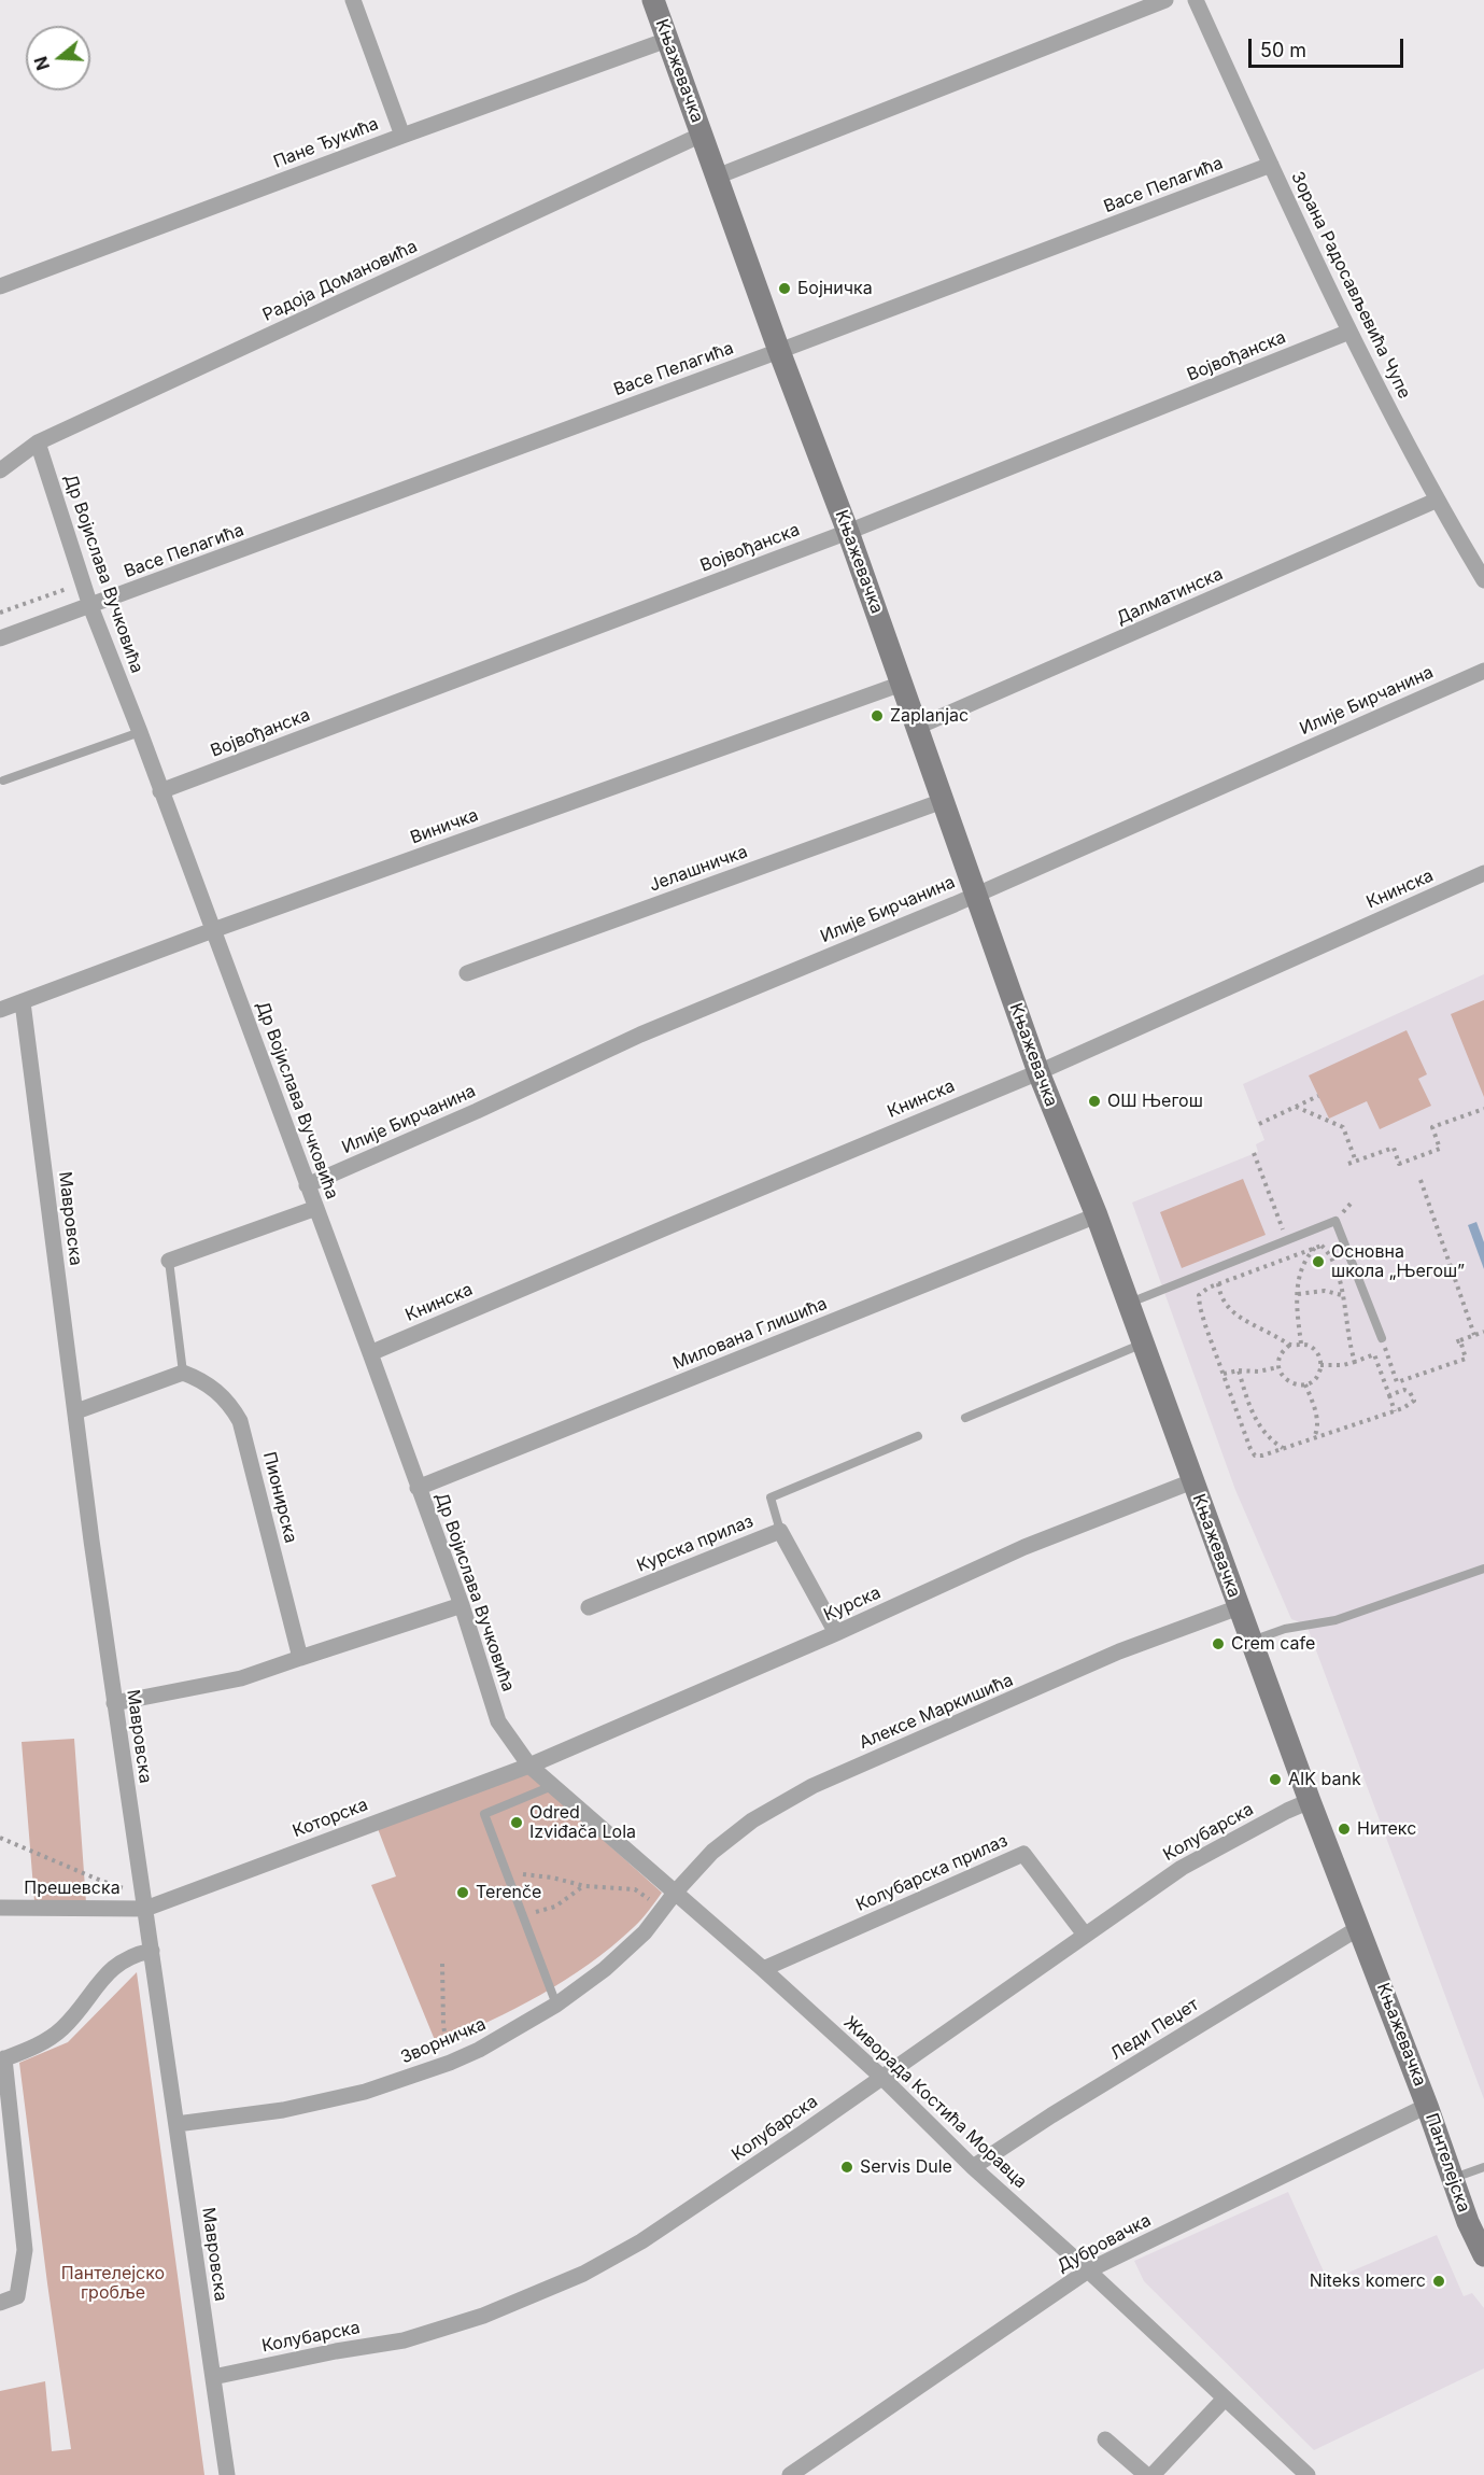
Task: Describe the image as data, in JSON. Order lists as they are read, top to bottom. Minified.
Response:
{"streets":{"main road":["Књажевачка","Пантелејска"],"street":["Пане Ђукића","Васе Пелагића","Радоја Домановића","Зорана Радосављевића Чупе","Војвођанска","Др Војислава Вучковића","Далматинска","Илије Бирчанина","Виничка","Јелашничка","Книнска","Мавровска","Милована Глишића","Пионирска","Курска прилаз","Курска","Алексе Маркишића","Которска","Колубарска","Колубарска прилаз","Прешевска","Леди Пеџет","Зворничка","Живорада Костића Моравца","Дубровачка"]},"crossings":[["Књажевачка","Пане Ђукића"],["Књажевачка","Васе Пелагића"],["Књажевачка","Радоја Домановића"],["Књажевачка","Војвођанска"],["Књажевачка","Далматинска"],["Књажевачка","Илије Бирчанина"],["Књажевачка","Виничка"],["Књажевачка","Јелашничка"],["Књажевачка","Книнска"],["Књажевачка","Милована Глишића"],["Књажевачка","Курска"],["Књажевачка","Алексе Маркишића"],["Књажевачка","Колубарска"],["Књажевачка","Леди Пеџет"],["Књажевачка","Пантелејска"],["Књажевачка","Дубровачка"],["Васе Пелагића","Зорана Радосављевића Чупе"],["Васе Пелагића","Др Војислава Вучковића"],["Радоја Домановића","Др Војислава Вучковића"],["Зорана Радосављевића Чупе","Војвођанска"],["Зорана Радосављевића Чупе","Далматинска"],["Војвођанска","Др Војислава Вучковића"],["Др Војислава Вучковића","Илије Бирчанина"],["Др Војислава Вучковића","Виничка"],["Др Војислава Вучковића","Книнска"],["Др Војислава Вучковића","Милована Глишића"],["Др Војислава Вучковића","Курска"],["Др Војислава Вучковића","Которска"],["Др Војислава Вучковића","Живорада Костића Моравца"],["Виничка","Мавровска"],["Мавровска","Которска"],["Мавровска","Колубарска"],["Мавровска","Прешевска"],["Мавровска","Зворничка"],["Курска прилаз","Курска"],["Курска","Которска"],["Курска","Живорада Костића Моравца"],["Алексе Маркишића","Зворничка"],["Алексе Маркишића","Живорада Костића Моравца"],["Которска","Прешевска"],["Которска","Живорада Костића Моравца"],["Колубарска","Колубарска прилаз"],["Колубарска","Живорада Костића Моравца"],["Колубарска прилаз","Живорада Костића Моравца"],["Леди Пеџет","Живорада Костића Моравца"],["Зворничка","Живорада Костића Моравца"],["Живорада Костића Моравца","Дубровачка"],["Пантелејска","Дубровачка"]],"parks":["Пантелејско гробље"],"places":["Бојничка","Zaplanjac","ОШ Његош","Основна школа „Његош”","Crem cafe","AIK bank","Odred Izviđača Lola","Нитекс","Terenče","Servis Dule","Niteks komerc"],"scale_bar":"50 m","north":"left"}
